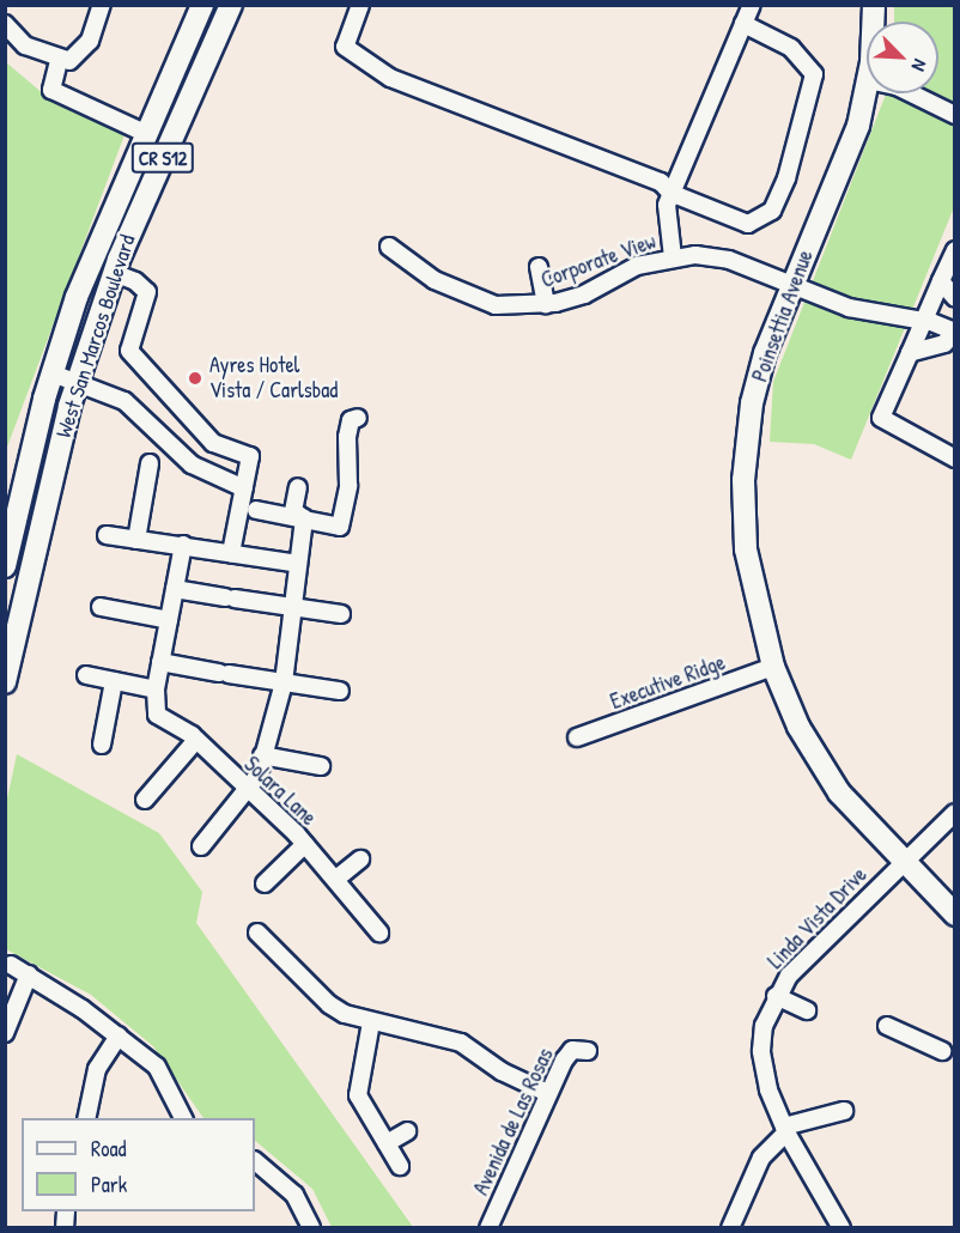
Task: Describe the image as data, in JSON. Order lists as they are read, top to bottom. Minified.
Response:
{"streets":{"main road":["CR S12","Poinsettia Avenue","West San Marcos Boulevard"],"street":["Corporate View","Executive Ridge","Solara Lane","Linda Vista Drive","Avenida de Las Rosas"]},"crossings":[["Corporate View","Poinsettia Avenue"],["Poinsettia Avenue","Executive Ridge"],["Poinsettia Avenue","Linda Vista Drive"]],"places":["Ayres Hotel Vista / Carlsbad"],"legend":["Road","Park"],"north":"bottom right"}
